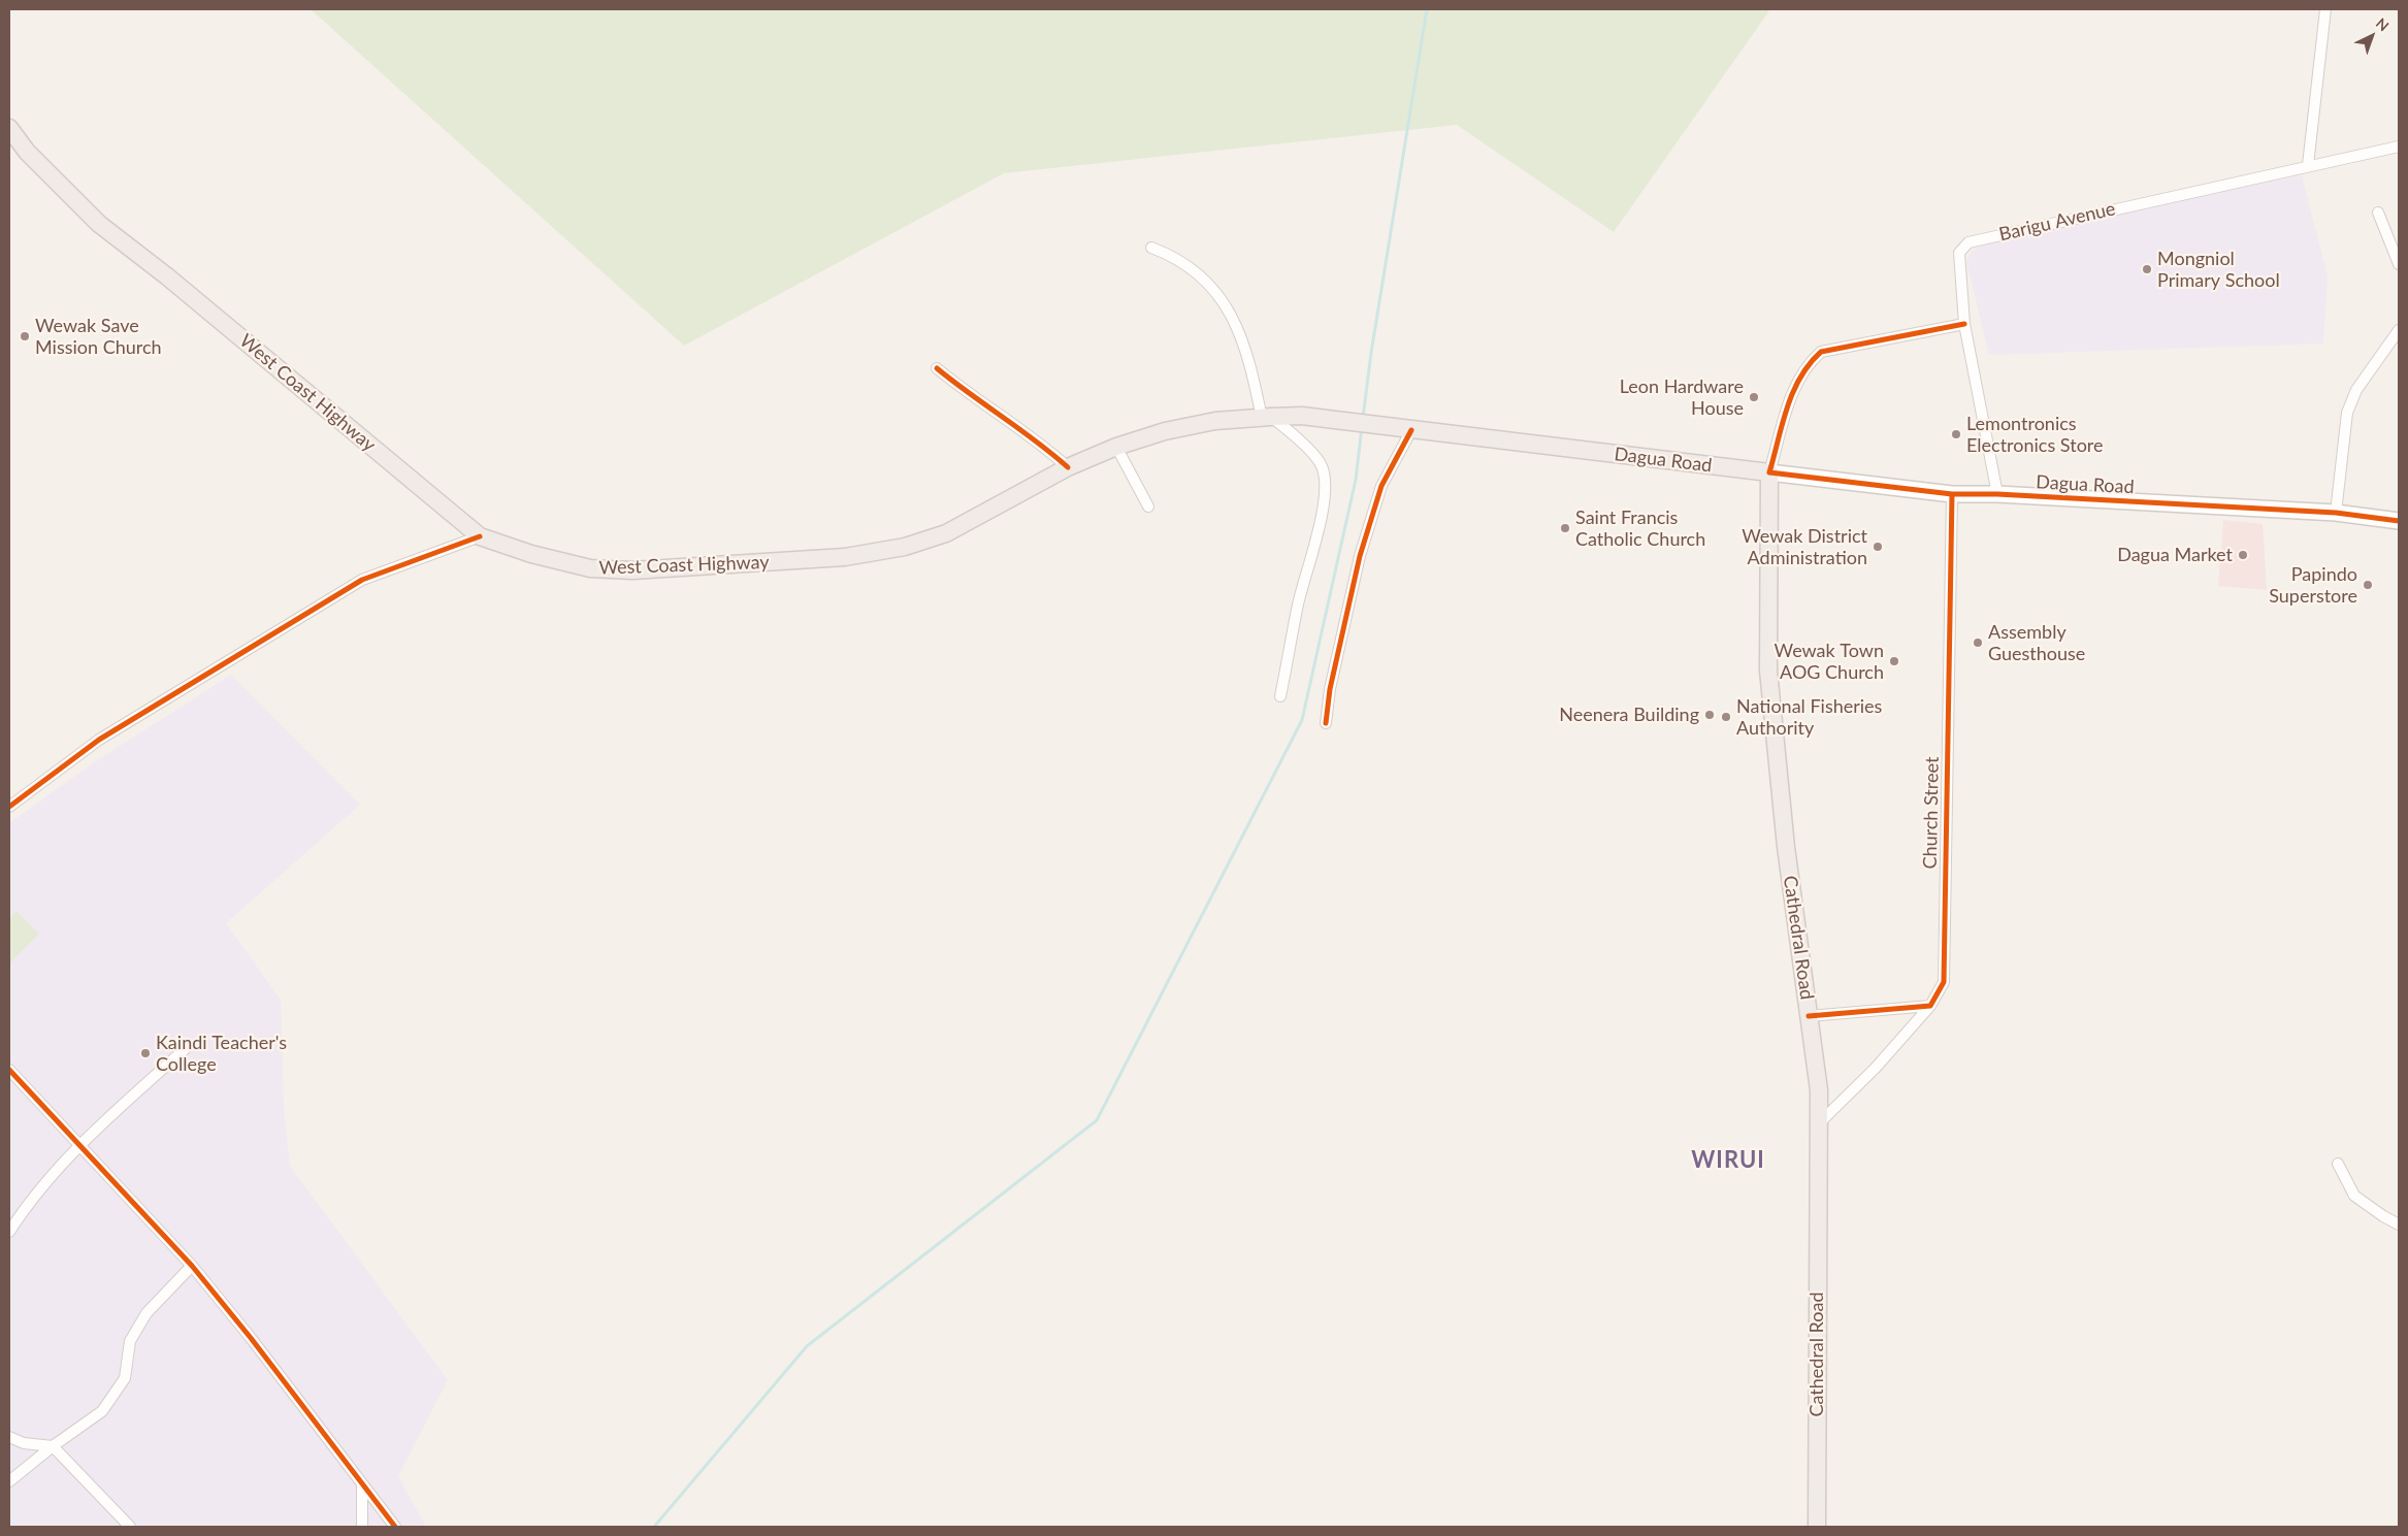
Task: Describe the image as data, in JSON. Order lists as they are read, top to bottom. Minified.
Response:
{"streets":{"main road":["West Coast Highway","Dagua Road","Cathedral Road"],"street":["Barigu Avenue","Church Street"]},"crossings":[["Barigu Avenue","Dagua Road"],["West Coast Highway","Dagua Road"],["Dagua Road","Church Street"],["Dagua Road","Cathedral Road"],["Church Street","Cathedral Road"]],"districts":["WIRUI"],"places":["Mongniol Primary School","Wewak Save Mission Church","Leon Hardware House","Lemontronics Electronics Store","Saint Francis Catholic Church","Wewak District Administration","Dagua Market","Papindo Superstore","Assembly Guesthouse","Wewak Town AOG Church","Neenera Building","National Fisheries Authority","Kaindi Teacher's College"],"north":"top right"}
